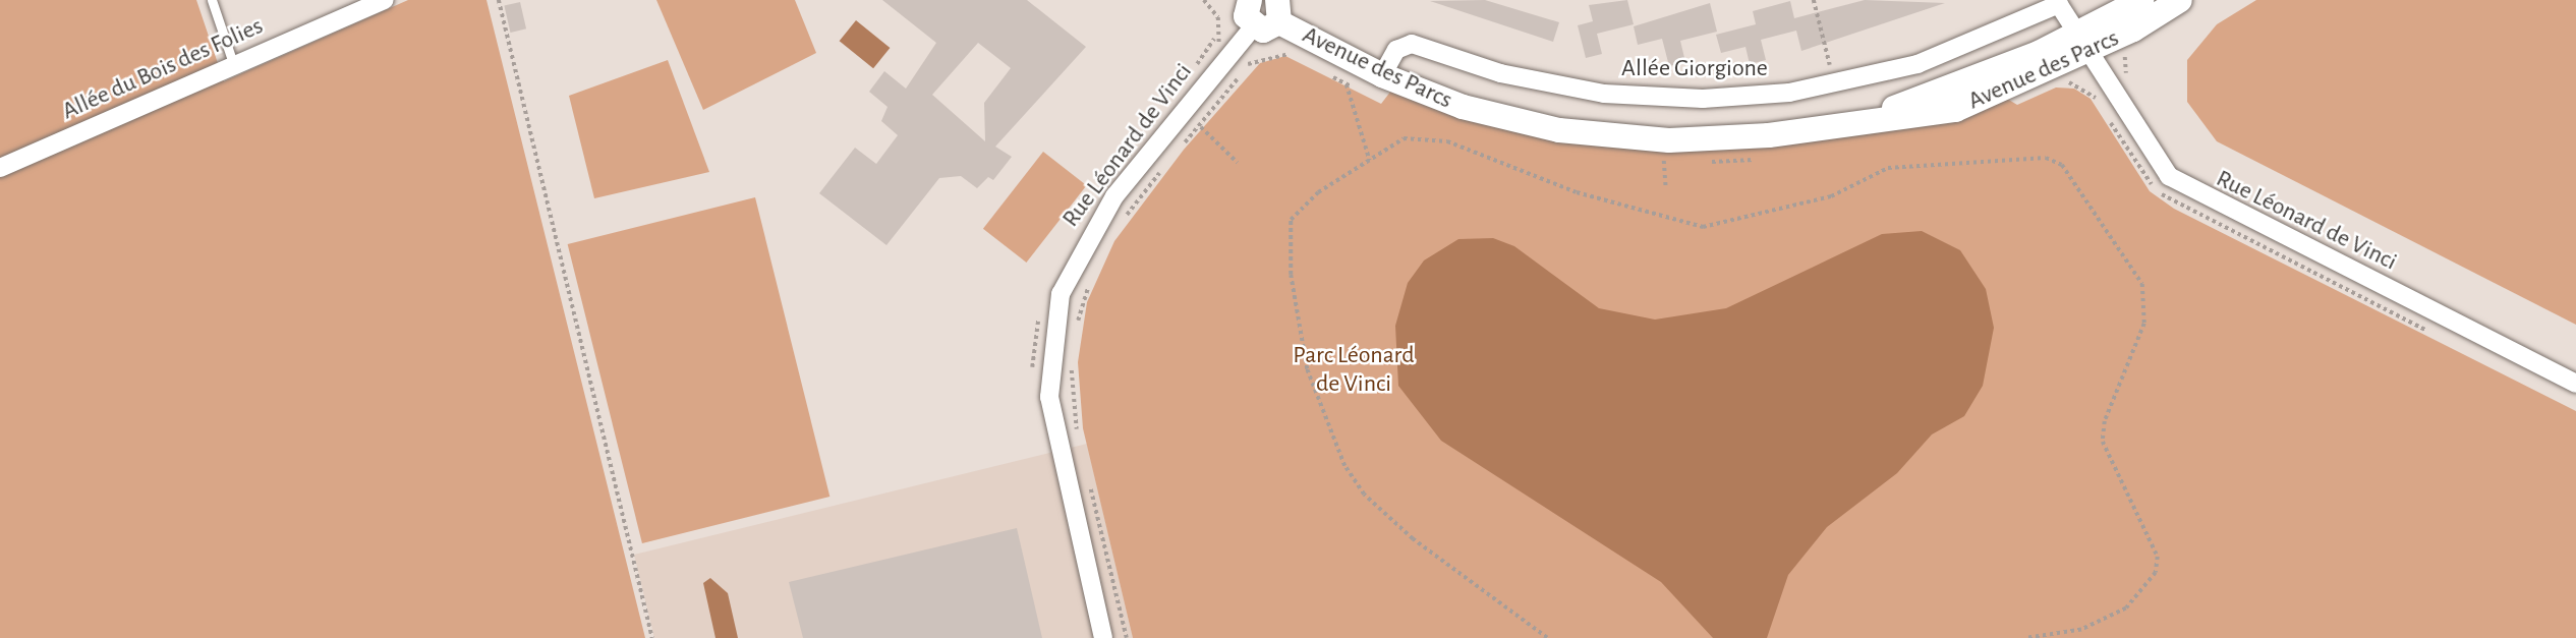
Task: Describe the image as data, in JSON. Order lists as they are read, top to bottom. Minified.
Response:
{"streets":{"street":["Avenue des Parcs","Allée du Bois des Folies","Allée Giorgione","Rue Léonard de Vinci"]},"crossings":[["Avenue des Parcs","Allée Giorgione"],["Avenue des Parcs","Rue Léonard de Vinci"],["Allée Giorgione","Rue Léonard de Vinci"]],"parks":["Parc Léonard de Vinci"]}
